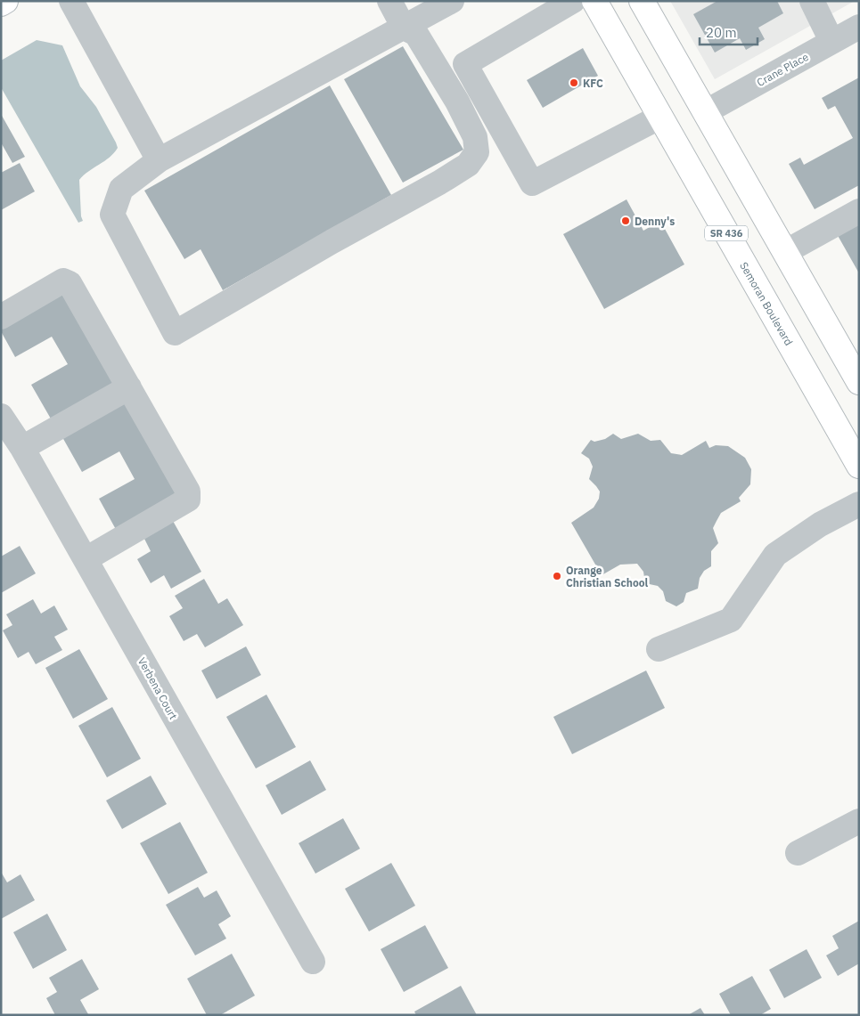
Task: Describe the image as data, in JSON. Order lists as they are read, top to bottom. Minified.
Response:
{"streets":{"main road":["SR 436","Semoran Boulevard"],"street":["Crane Place","Verbena Court"]},"places":["KFC","Denny's","Orange Christian School"],"scale_bar":"20 m"}
